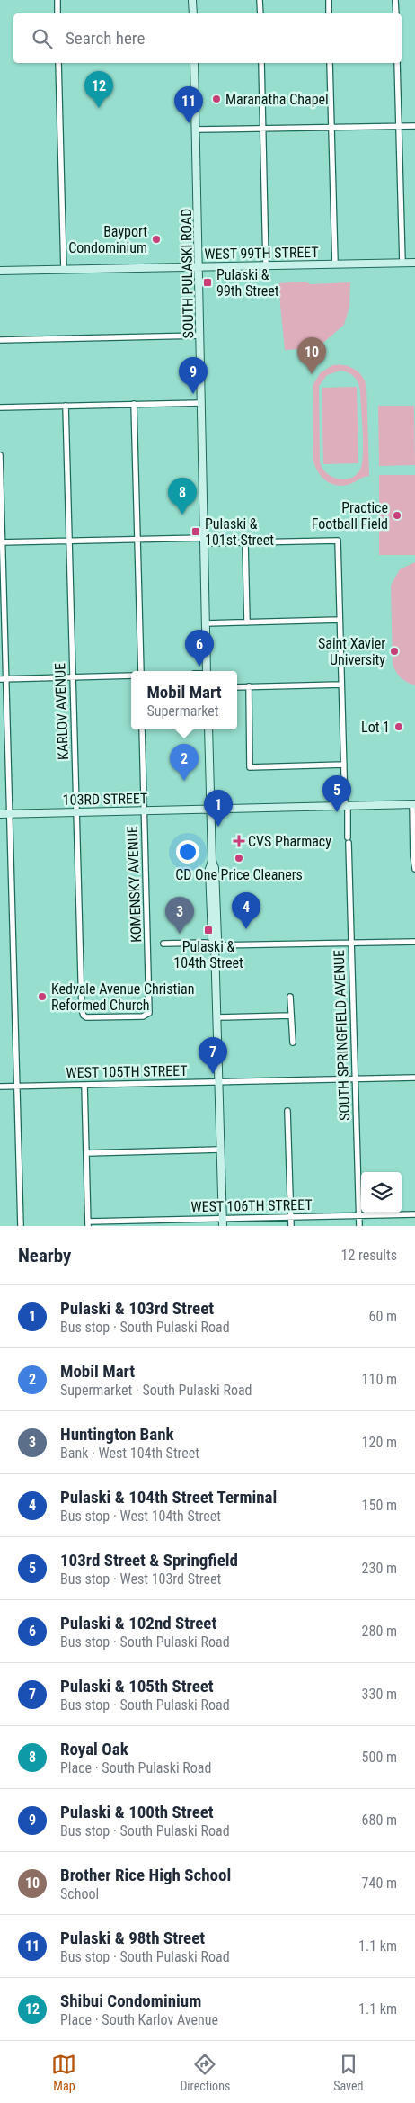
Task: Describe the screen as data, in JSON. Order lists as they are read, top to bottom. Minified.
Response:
{"streets":{"main road":["WEST 99TH STREET","SOUTH PULASKI ROAD","103RD STREET"],"street":["KARLOV AVENUE","KOMENSKY AVENUE","SOUTH SPRINGFIELD AVENUE","WEST 105TH STREET","WEST 106TH STREET"]},"crossings":[["WEST 99TH STREET","SOUTH PULASKI ROAD"],["KARLOV AVENUE","103RD STREET"],["KARLOV AVENUE","KOMENSKY AVENUE"],["103RD STREET","KOMENSKY AVENUE"],["103RD STREET","SOUTH SPRINGFIELD AVENUE"],["SOUTH SPRINGFIELD AVENUE","WEST 105TH STREET"],["SOUTH SPRINGFIELD AVENUE","WEST 106TH STREET"]],"places":{"other":["Maranatha Chapel","Bayport Condominium","Practice Football Field","Saint Xavier University","Lot 1","CD One Price Cleaners","Kedvale Avenue Christian Reformed Church"],"transit":["Pulaski & 99th Street","Pulaski & 101st Street","Pulaski & 104th Street"],"health":["CVS Pharmacy"]},"page":{"search":"Search here","pins":["12","11","10","9","8","6","2","5","1","4","3","7"],"popup":["Mobil Mart","Supermarket"],"heading":["Nearby","12 results"],"list":[{"mark":"1","name":"Pulaski & 103rd Street","note":"Bus stop · South Pulaski Road","value":"60 m"},{"mark":"2","name":"Mobil Mart","note":"Supermarket · South Pulaski Road","value":"110 m"},{"mark":"3","name":"Huntington Bank","note":"Bank · West 104th Street","value":"120 m"},{"mark":"4","name":"Pulaski & 104th Street Terminal","note":"Bus stop · West 104th Street","value":"150 m"},{"mark":"5","name":"103rd Street & Springfield","note":"Bus stop · West 103rd Street","value":"230 m"},{"mark":"6","name":"Pulaski & 102nd Street","note":"Bus stop · South Pulaski Road","value":"280 m"},{"mark":"7","name":"Pulaski & 105th Street","note":"Bus stop · South Pulaski Road","value":"330 m"},{"mark":"8","name":"Royal Oak","note":"Place · South Pulaski Road","value":"500 m"},{"mark":"9","name":"Pulaski & 100th Street","note":"Bus stop · South Pulaski Road","value":"680 m"},{"mark":"10","name":"Brother Rice High School","note":"School","value":"740 m"},{"mark":"11","name":"Pulaski & 98th Street","note":"Bus stop · South Pulaski Road","value":"1.1 km"},{"mark":"12","name":"Shibui Condominium","note":"Place · South Karlov Avenue","value":"1.1 km"}],"nav":["Map","Directions","Saved"]}}
